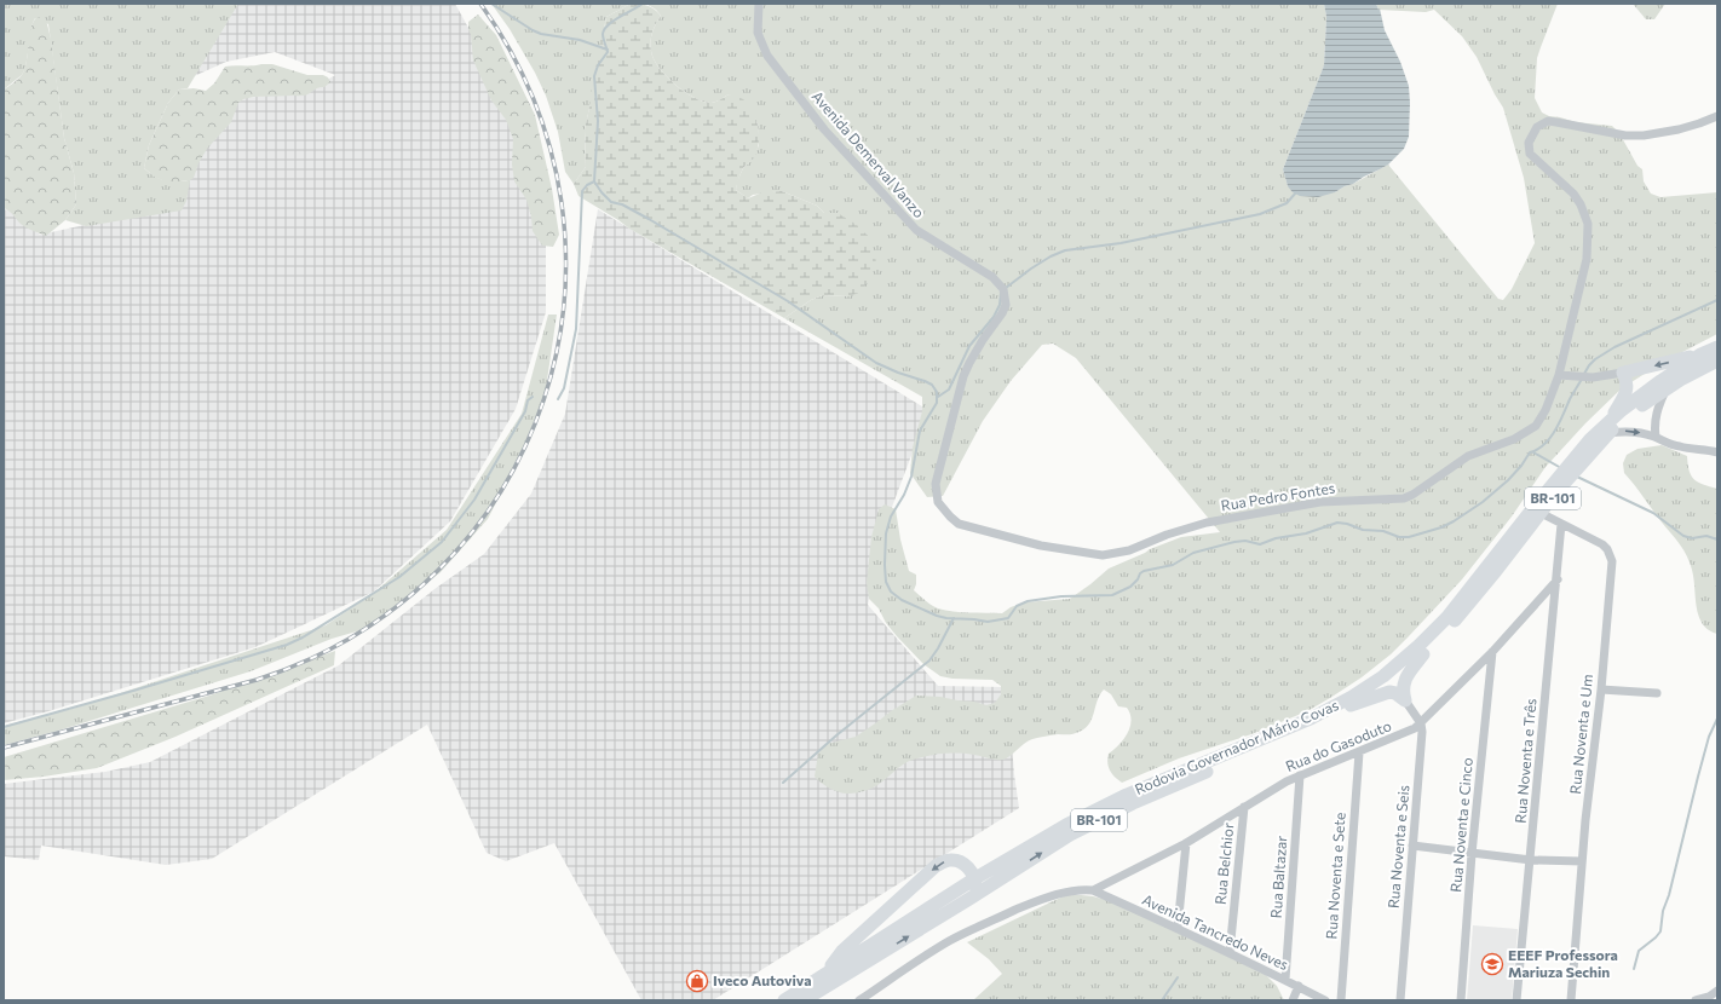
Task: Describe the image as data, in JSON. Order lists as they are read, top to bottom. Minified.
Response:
{"streets":{"highway":["BR-101","Rodovia Governador Mário Covas"],"street":["Avenida Demerval Vanzo","Rua Pedro Fontes","Rua Noventa e Um","Rua do Gasoduto","Rua Noventa e Três","Rua Noventa e Cinco","Rua Noventa e Seis","Rua Belchior","Rua Noventa e Sete","Rua Baltazar","Avenida Tancredo Neves"]},"crossings":[["Avenida Demerval Vanzo","Rua Pedro Fontes"],["Rua Noventa e Um","Rodovia Governador Mário Covas"],["Rua Noventa e Um","Rua Noventa e Três"],["Rua do Gasoduto","Rua Noventa e Três"],["Rua do Gasoduto","Rua Noventa e Cinco"],["Rua do Gasoduto","Rua Noventa e Seis"],["Rua do Gasoduto","Rua Belchior"],["Rua do Gasoduto","Rua Noventa e Sete"],["Rua do Gasoduto","Rua Baltazar"],["Rua do Gasoduto","Avenida Tancredo Neves"],["Rua Belchior","Avenida Tancredo Neves"],["Rua Baltazar","Avenida Tancredo Neves"]],"places":{"school or university":["EEEF Professora Mariuza Sechin"],"shop":["Iveco Autoviva"]}}
